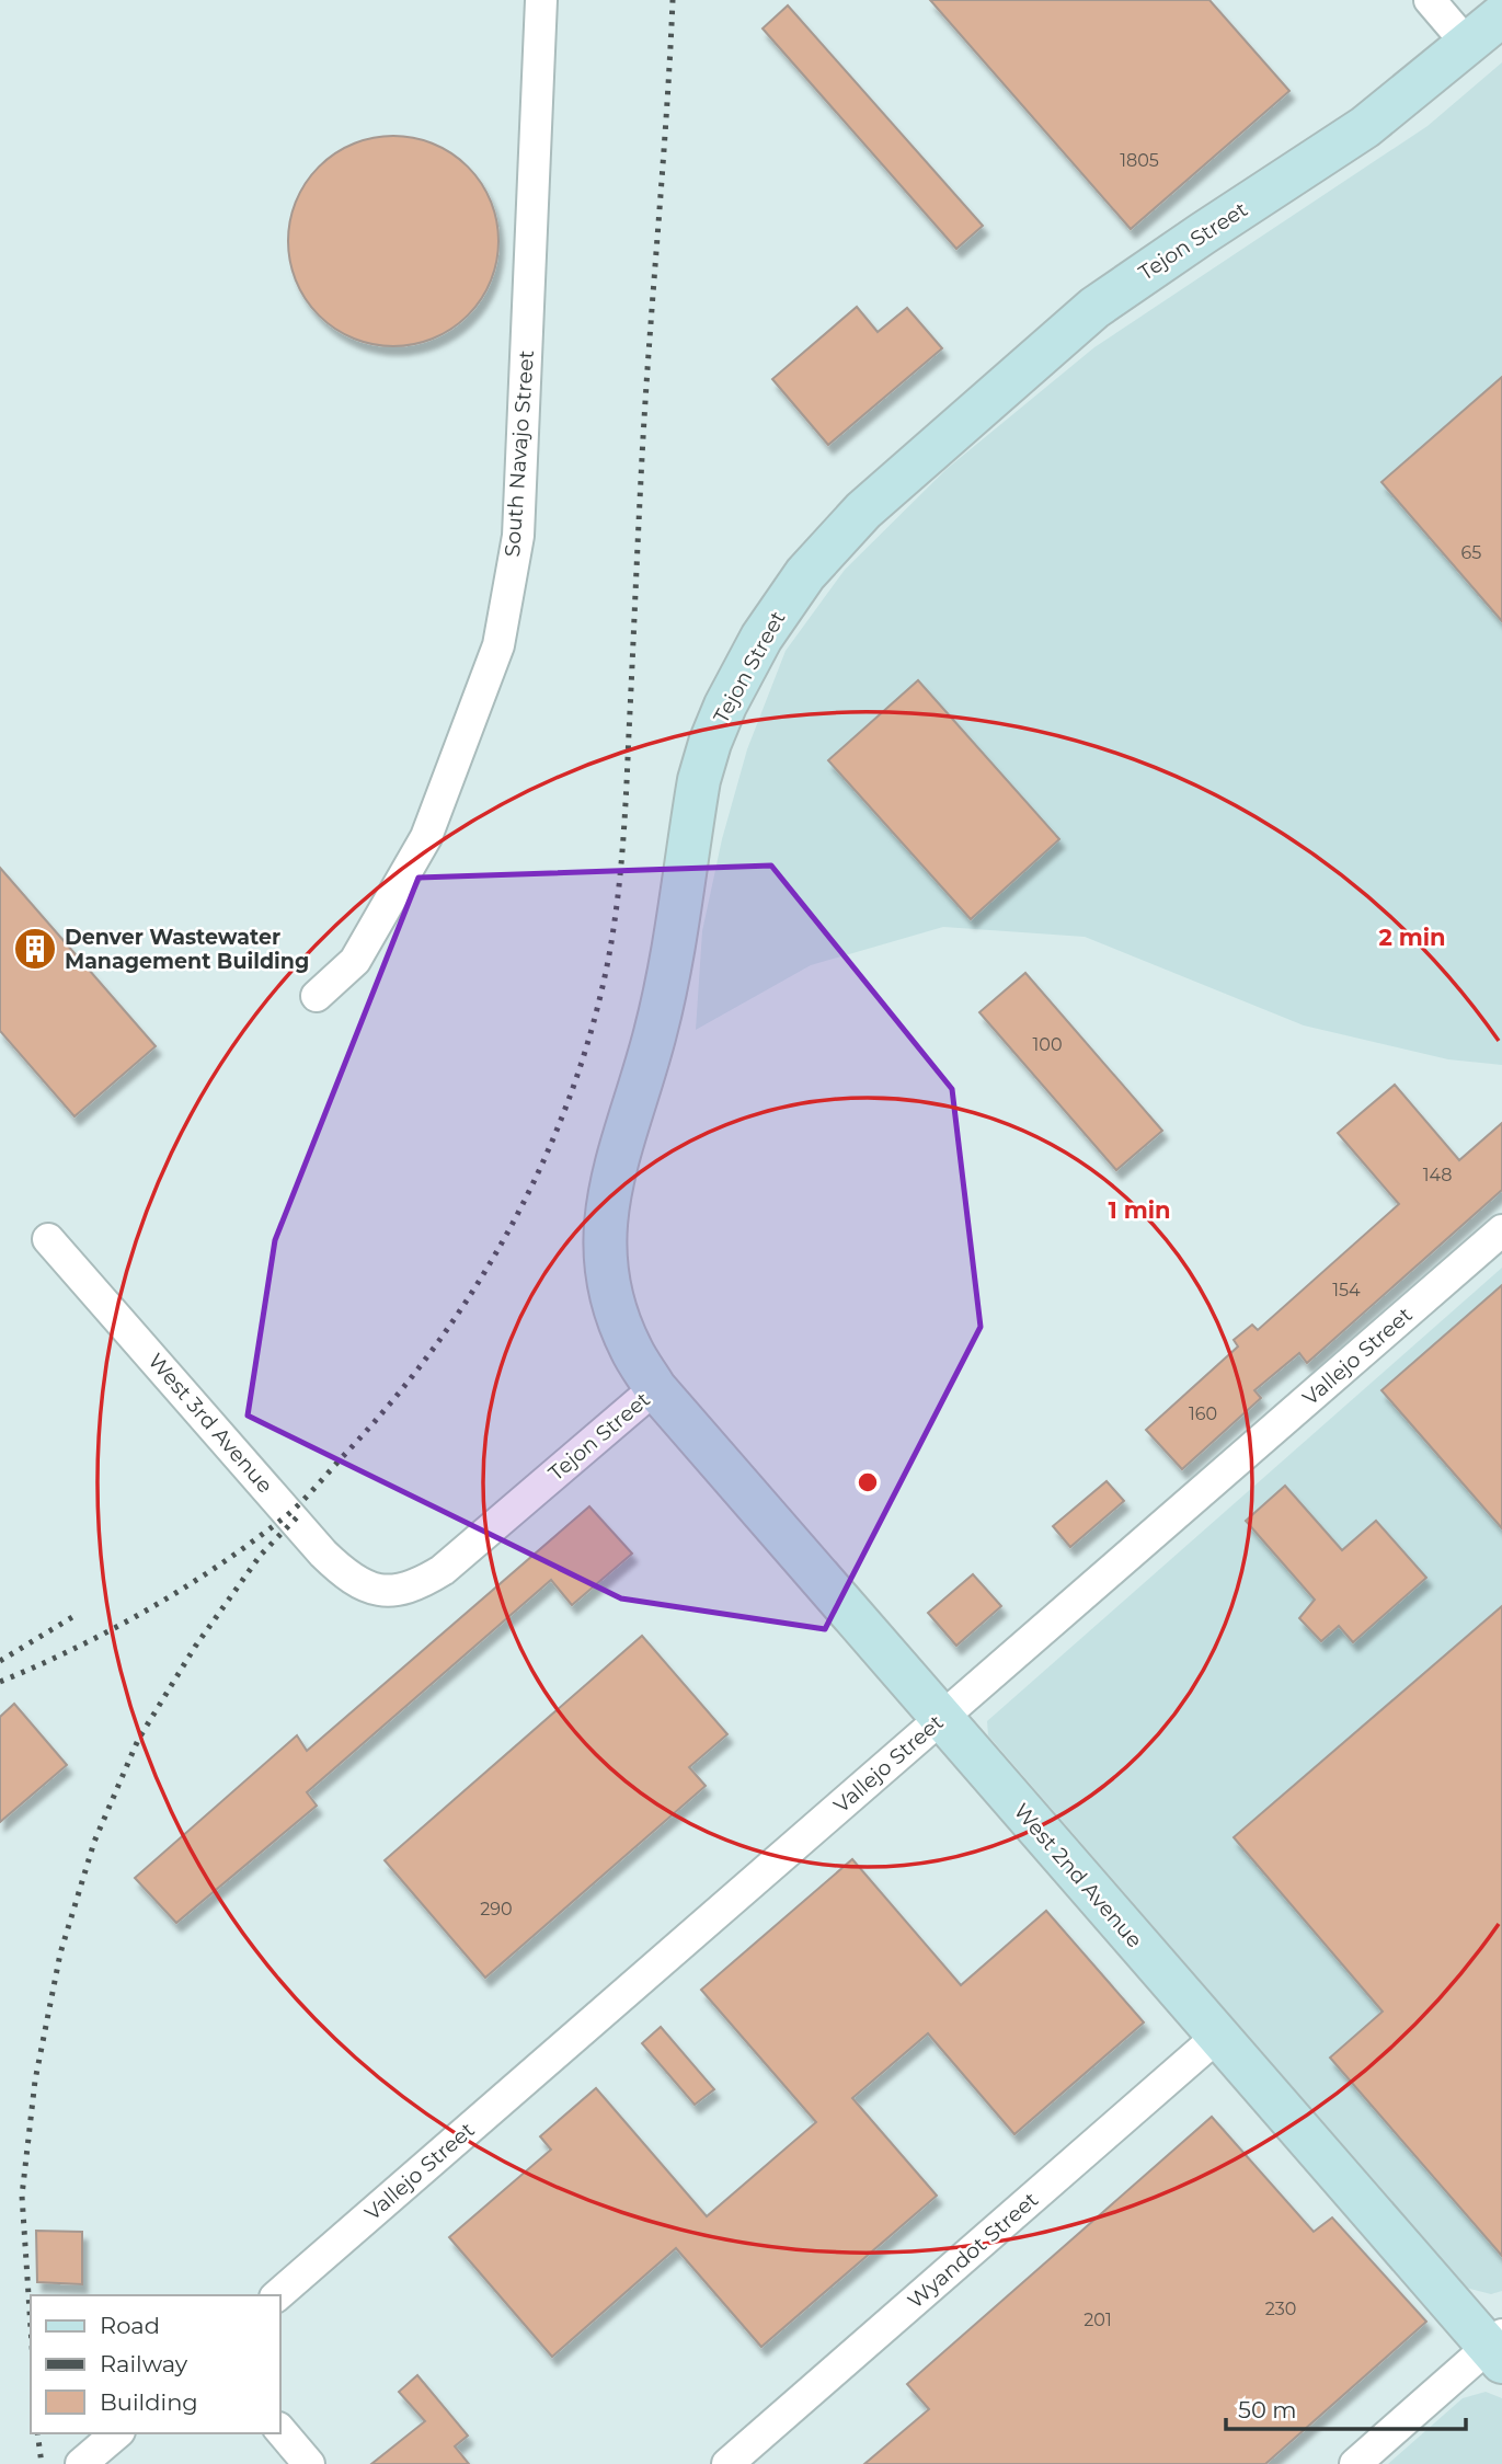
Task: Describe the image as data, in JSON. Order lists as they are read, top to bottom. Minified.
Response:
{"streets":{"street":["Tejon Street","South Navajo Street","Vallejo Street","West 3rd Avenue","West 2nd Avenue","Wyandot Street"]},"crossings":[["Tejon Street","West 3rd Avenue"],["Tejon Street","West 2nd Avenue"],["Vallejo Street","West 2nd Avenue"],["West 2nd Avenue","Wyandot Street"]],"places":{"building":["Denver Wastewater Management Building"]},"house_numbers":["1805","65","100","148","154","160","290","230","201"],"legend":["Road","Railway","Building"],"scale_bar":"50 m","rings":["2 min","1 min"]}
